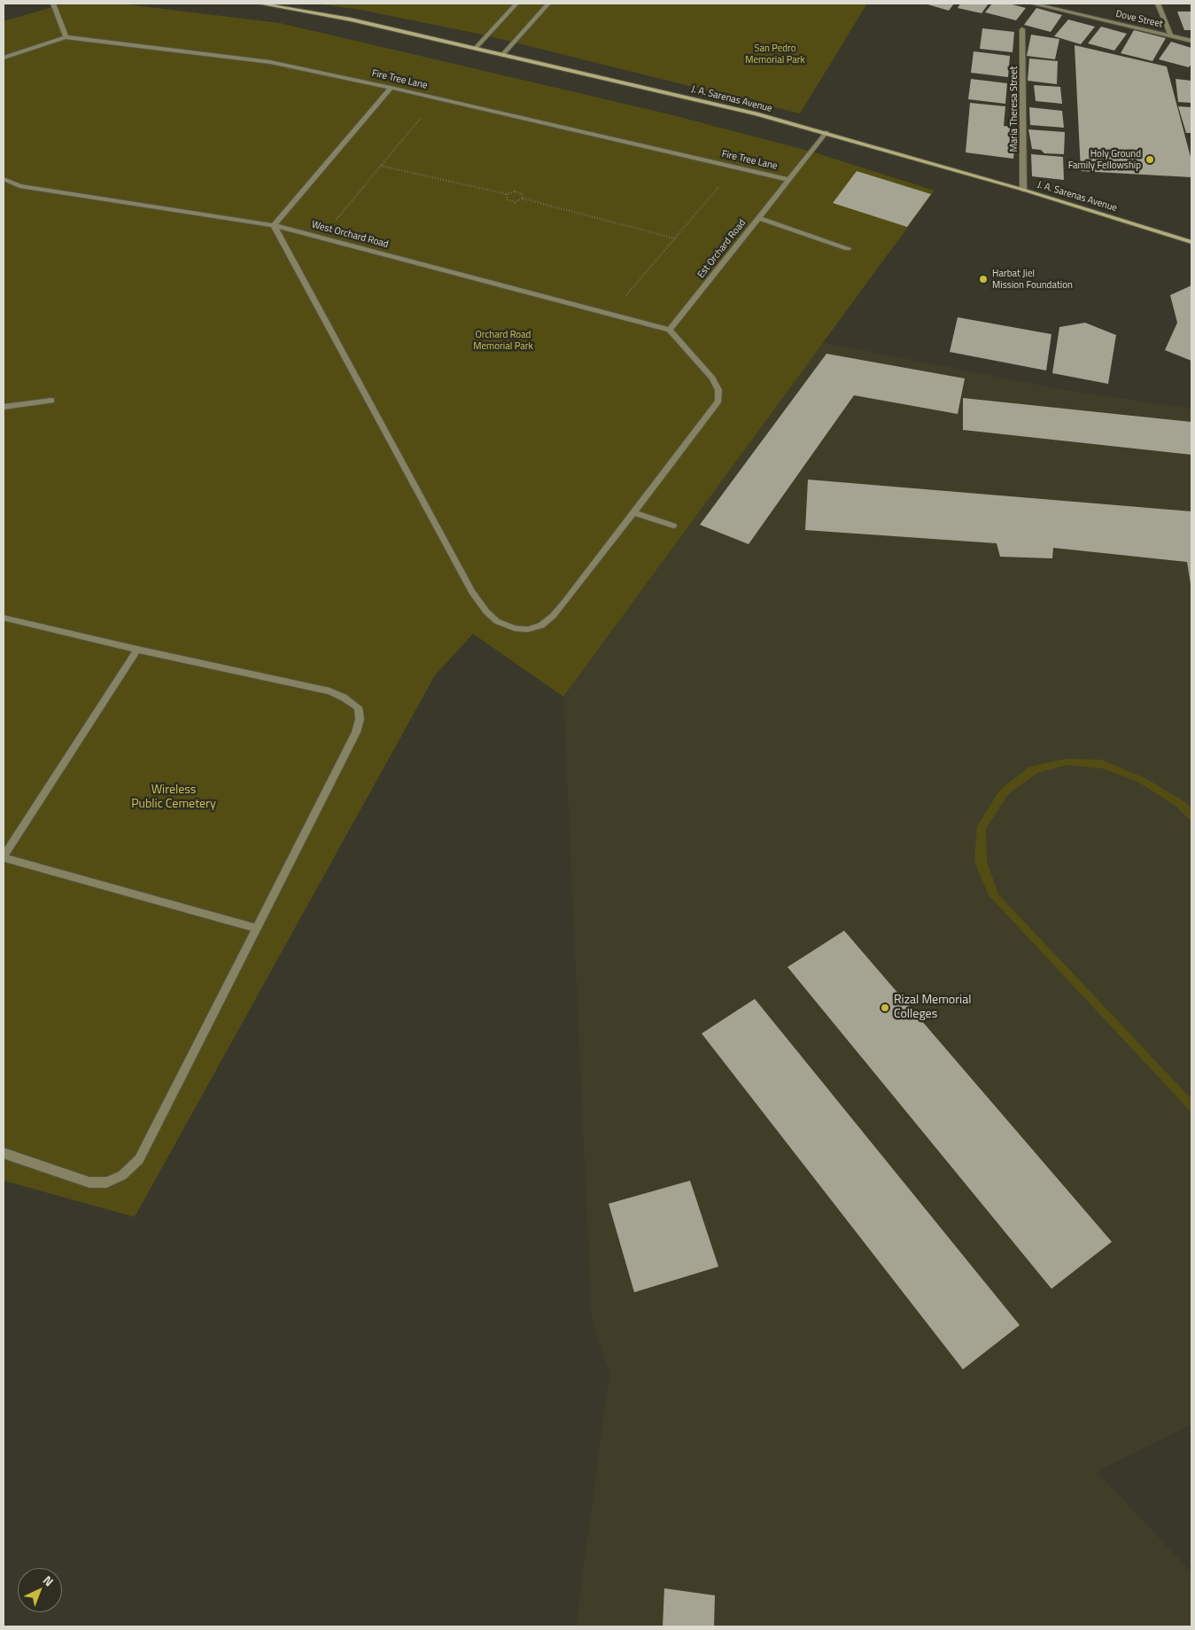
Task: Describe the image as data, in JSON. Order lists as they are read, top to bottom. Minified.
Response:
{"streets":{"main road":["J. A. Sarenas Avenue"],"street":["Dove Street","Fire Tree Lane","Maria Theresa Street","West Orchard Road","Est Orchard Road"]},"crossings":[["Fire Tree Lane","Est Orchard Road"],["J. A. Sarenas Avenue","Maria Theresa Street"],["J. A. Sarenas Avenue","Est Orchard Road"],["West Orchard Road","Est Orchard Road"]],"parks":["San Pedro Memorial Park","Orchard Road Memorial Park","Wireless Public Cemetery"],"places":["Holy Ground Family Fellowship","Harbat Jiel Mission Foundation","Rizal Memorial Colleges"],"north":"top right"}
